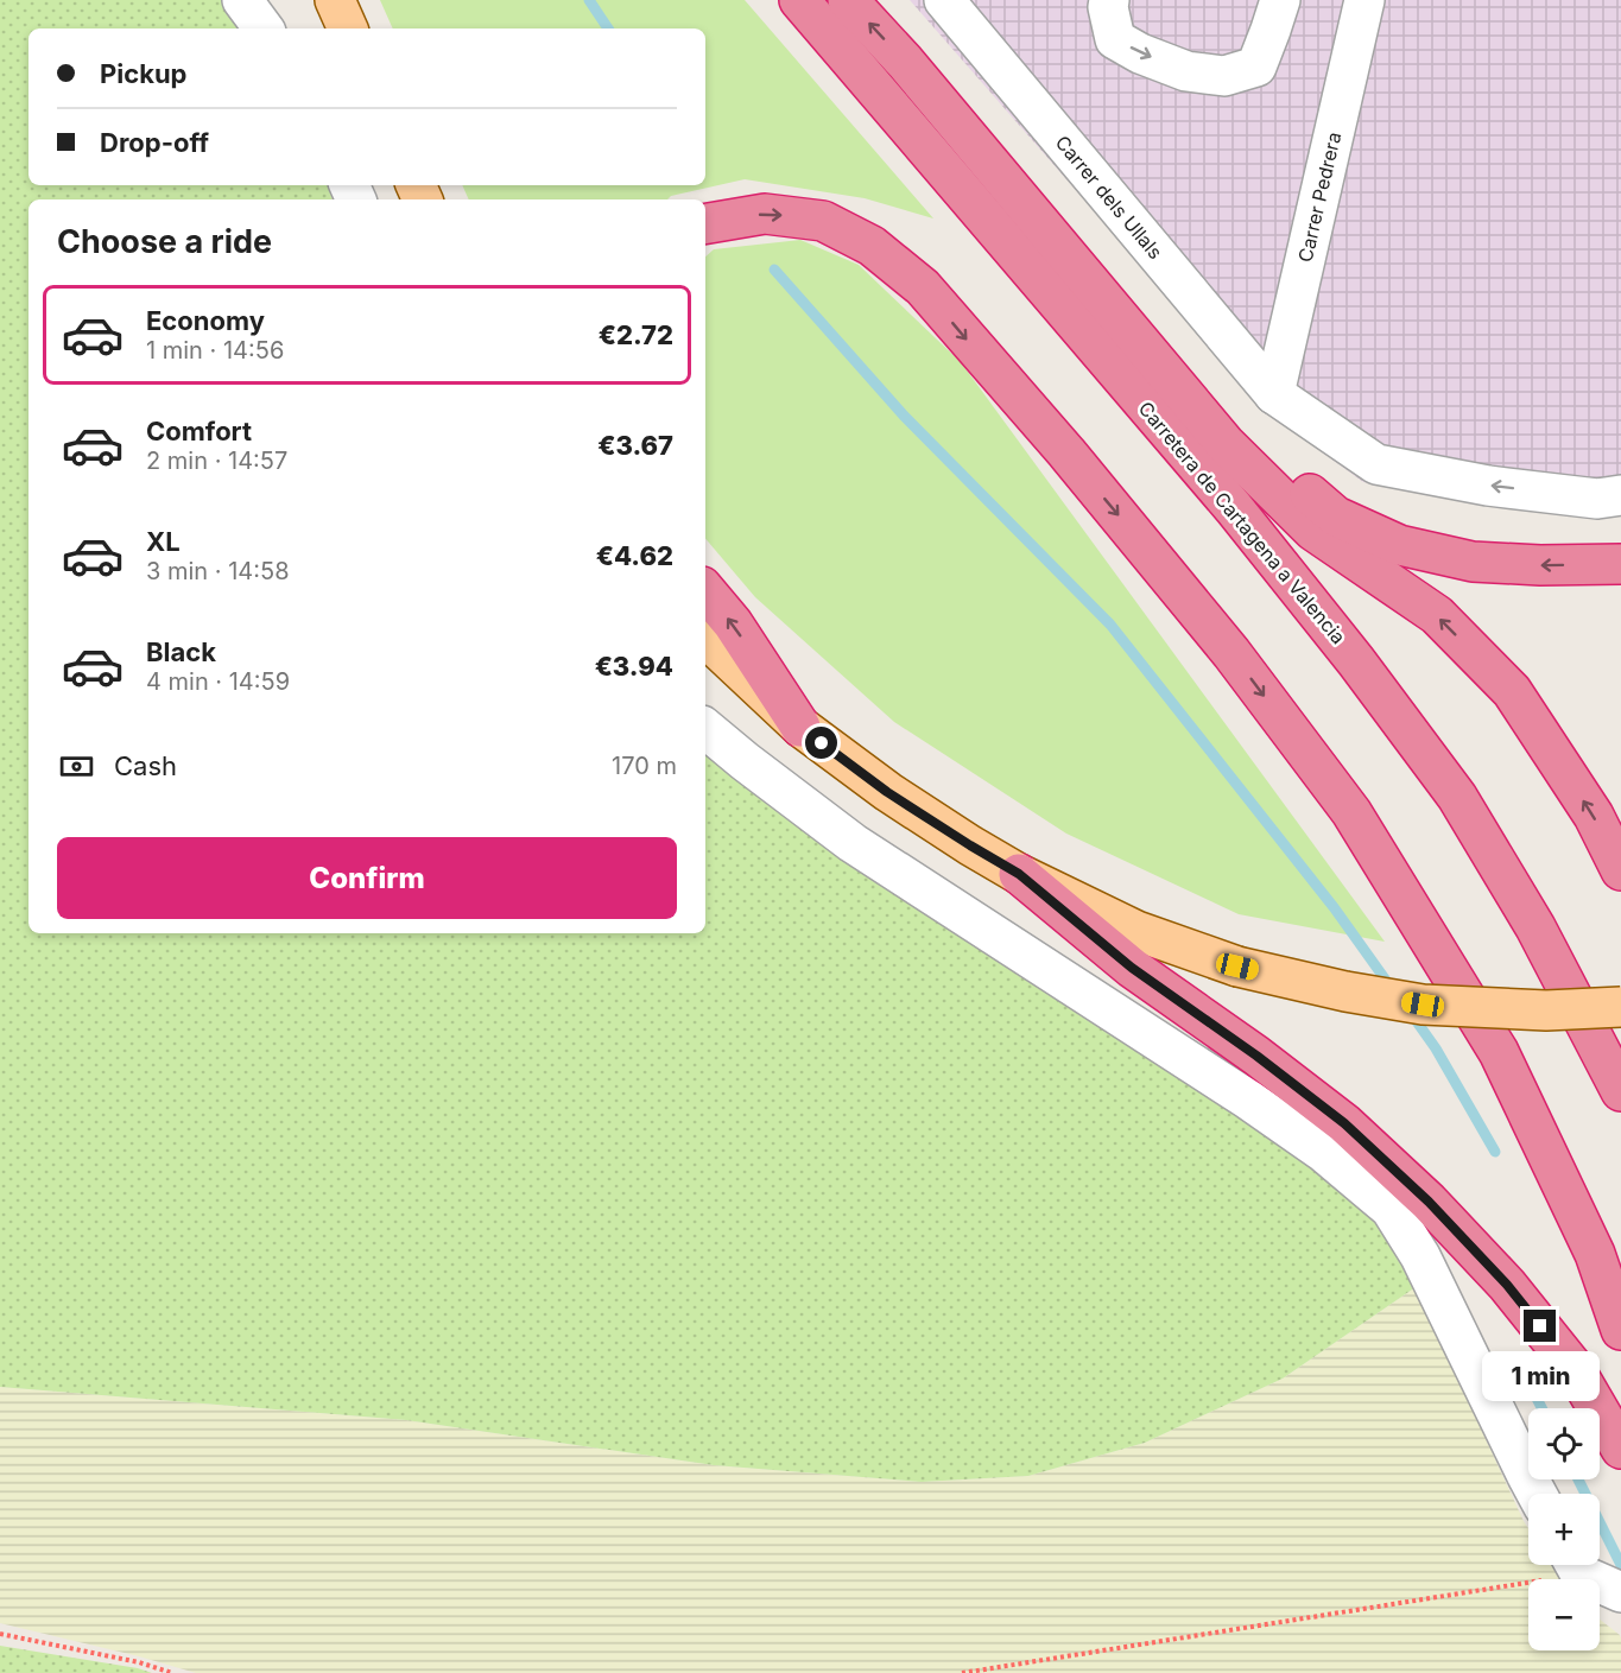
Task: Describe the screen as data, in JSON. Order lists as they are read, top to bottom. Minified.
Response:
{"streets":{"highway":["Carretera de Cartagena a Valencia"],"street":["Carrer dels Ullals","Carrer Pedrera"]},"crossings":[["Carrer dels Ullals","Carrer Pedrera"]],"one_way":["Carrer dels Ullals"],"page":{"banner":["Pickup","Drop-off"],"heading":"Choose a ride","list":[{"name":"Economy","note":"1 min · 14:56","value":"€2.72"},{"name":"Comfort","note":"2 min · 14:57","value":"€3.67"},{"name":"XL","note":"3 min · 14:58","value":"€4.62"},{"name":"Black","note":"4 min · 14:59","value":"€3.94"}],"pay":["Cash","170 m"],"buttons":"Confirm","bubble":"1 min","map_buttons":["+","−"]}}
